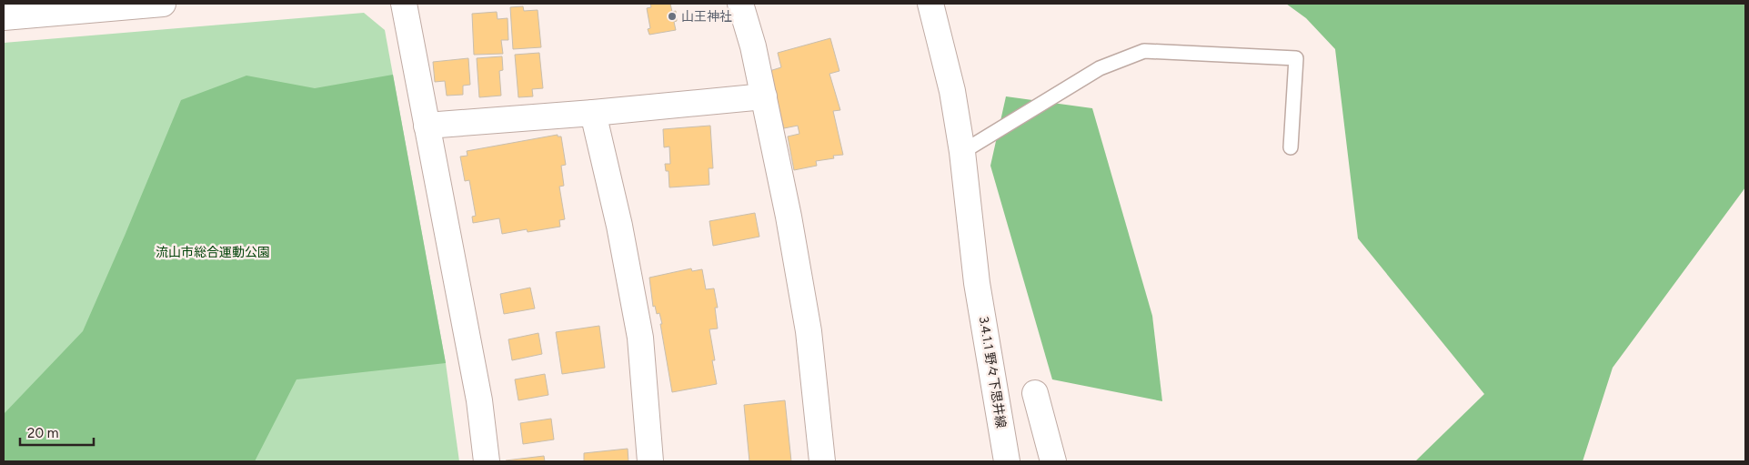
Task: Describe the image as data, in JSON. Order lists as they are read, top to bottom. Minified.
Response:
{"streets":{"street":["3.4.1.1 野々下思井線"]},"parks":["流山市総合運動公園"],"places":["山王神社"],"scale_bar":"20 m"}
